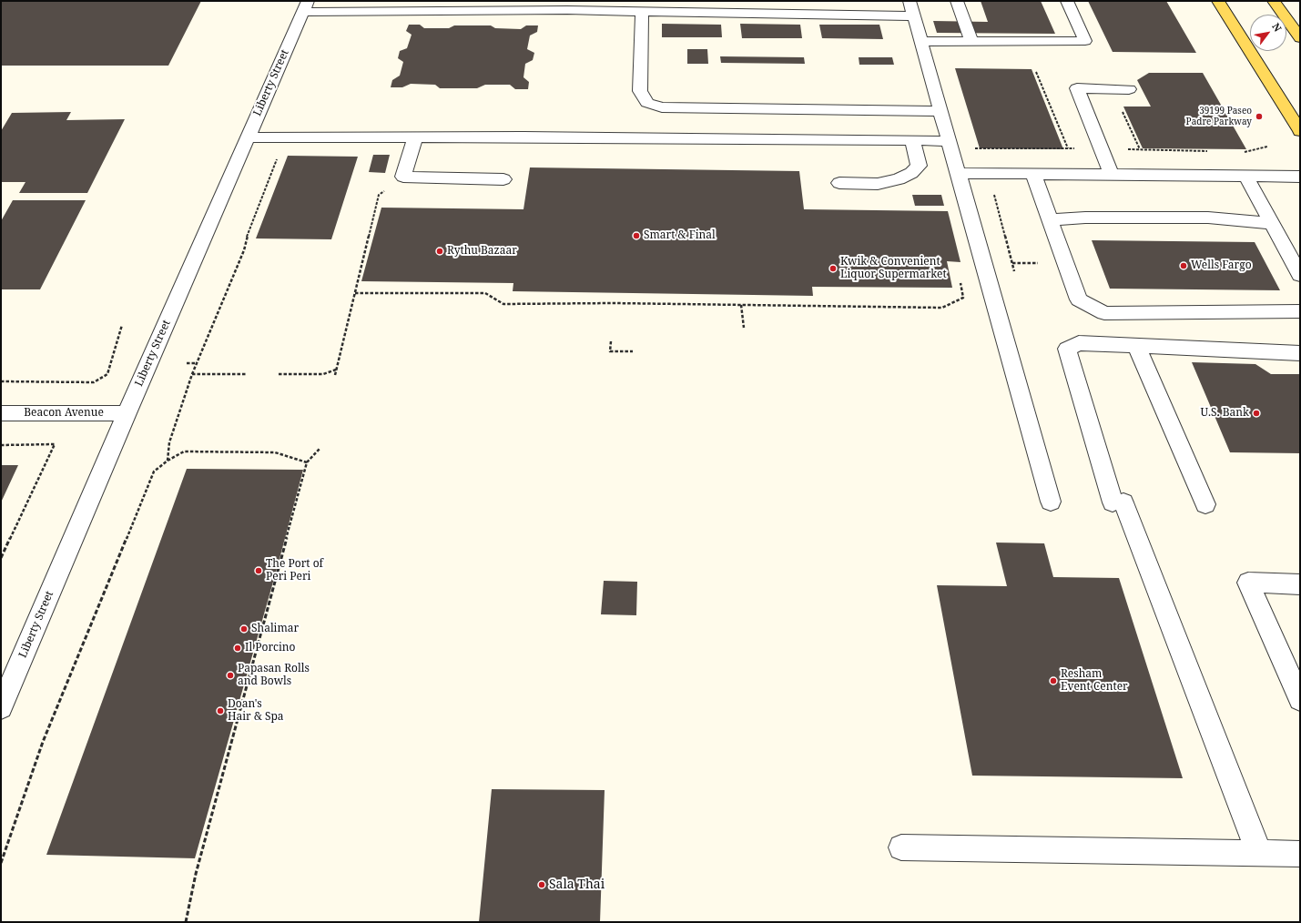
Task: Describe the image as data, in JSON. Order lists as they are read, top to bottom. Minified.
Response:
{"streets":{"street":["Liberty Street","Beacon Avenue"]},"crossings":[["Liberty Street","Beacon Avenue"]],"places":["39199 Paseo Padre Parkway","Smart & Final","Rythu Bazaar","Wells Fargo","Kwik & Convenient Liquor Supermarket","U.S. Bank","The Port of Peri Peri","Shalimar","Il Porcino","Papasan Rolls and Bowls","Resham Event Center","Doan's Hair & Spa","Sala Thai"],"north":"top right"}
